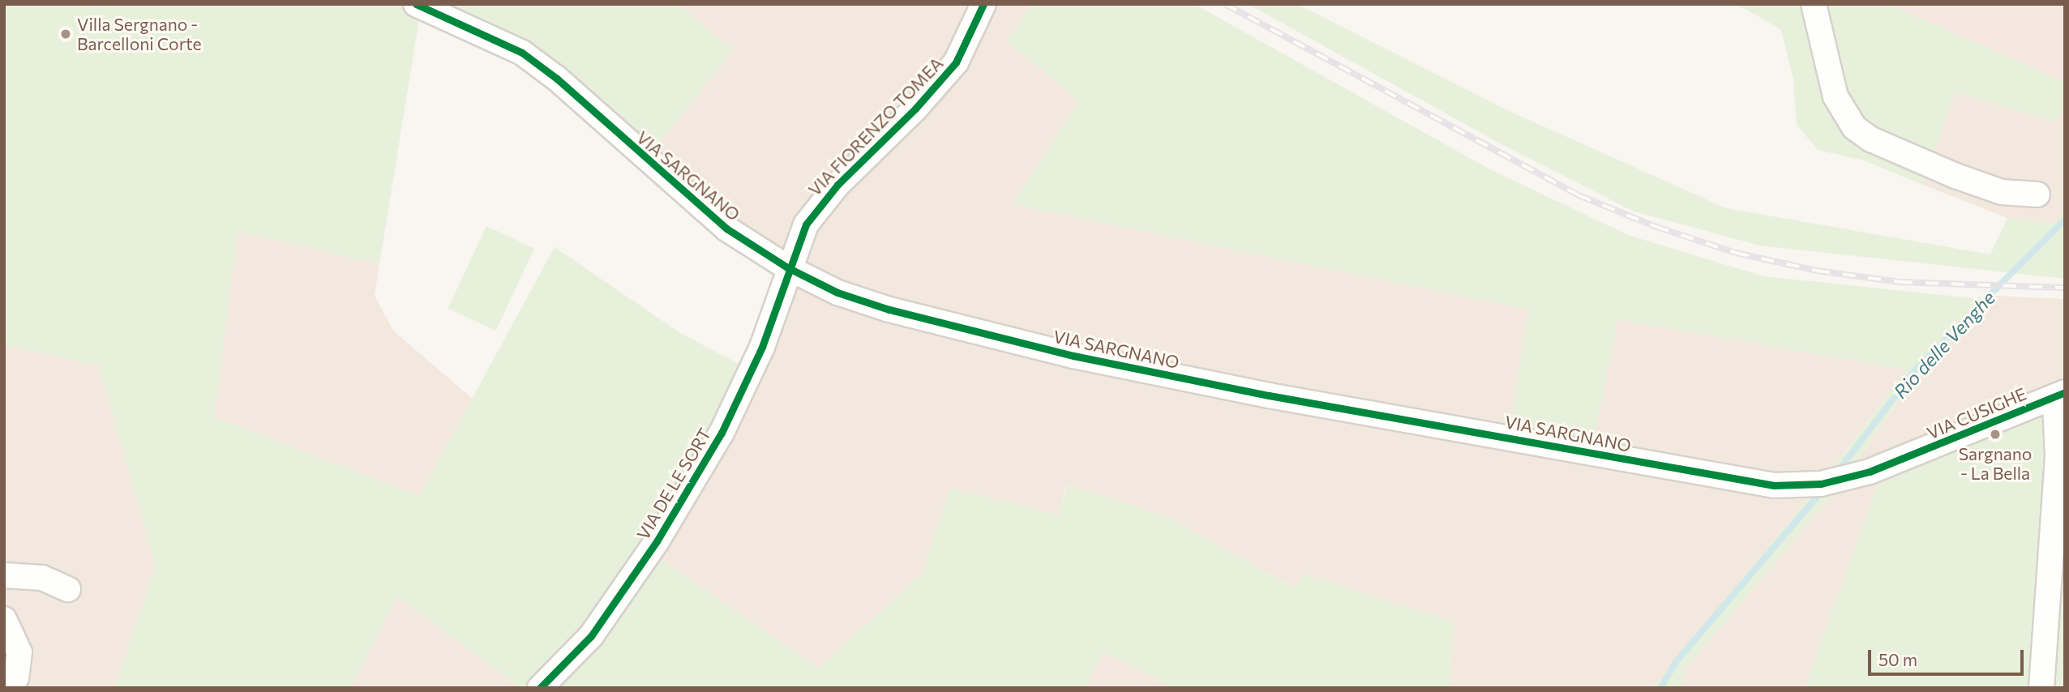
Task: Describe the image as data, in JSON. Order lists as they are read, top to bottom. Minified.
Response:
{"streets":{"street":["VIA FIORENZO TOMEA","VIA SARGNANO","VIA CUSIGHE","VIA DE LE SORT"]},"crossings":[["VIA FIORENZO TOMEA","VIA SARGNANO"],["VIA FIORENZO TOMEA","VIA DE LE SORT"],["VIA SARGNANO","VIA CUSIGHE"],["VIA SARGNANO","VIA DE LE SORT"]],"water":["Rio delle Venghe"],"places":["Villa Sergnano - Barcelloni Corte","Sargnano - La Bella"],"scale_bar":"50 m"}
